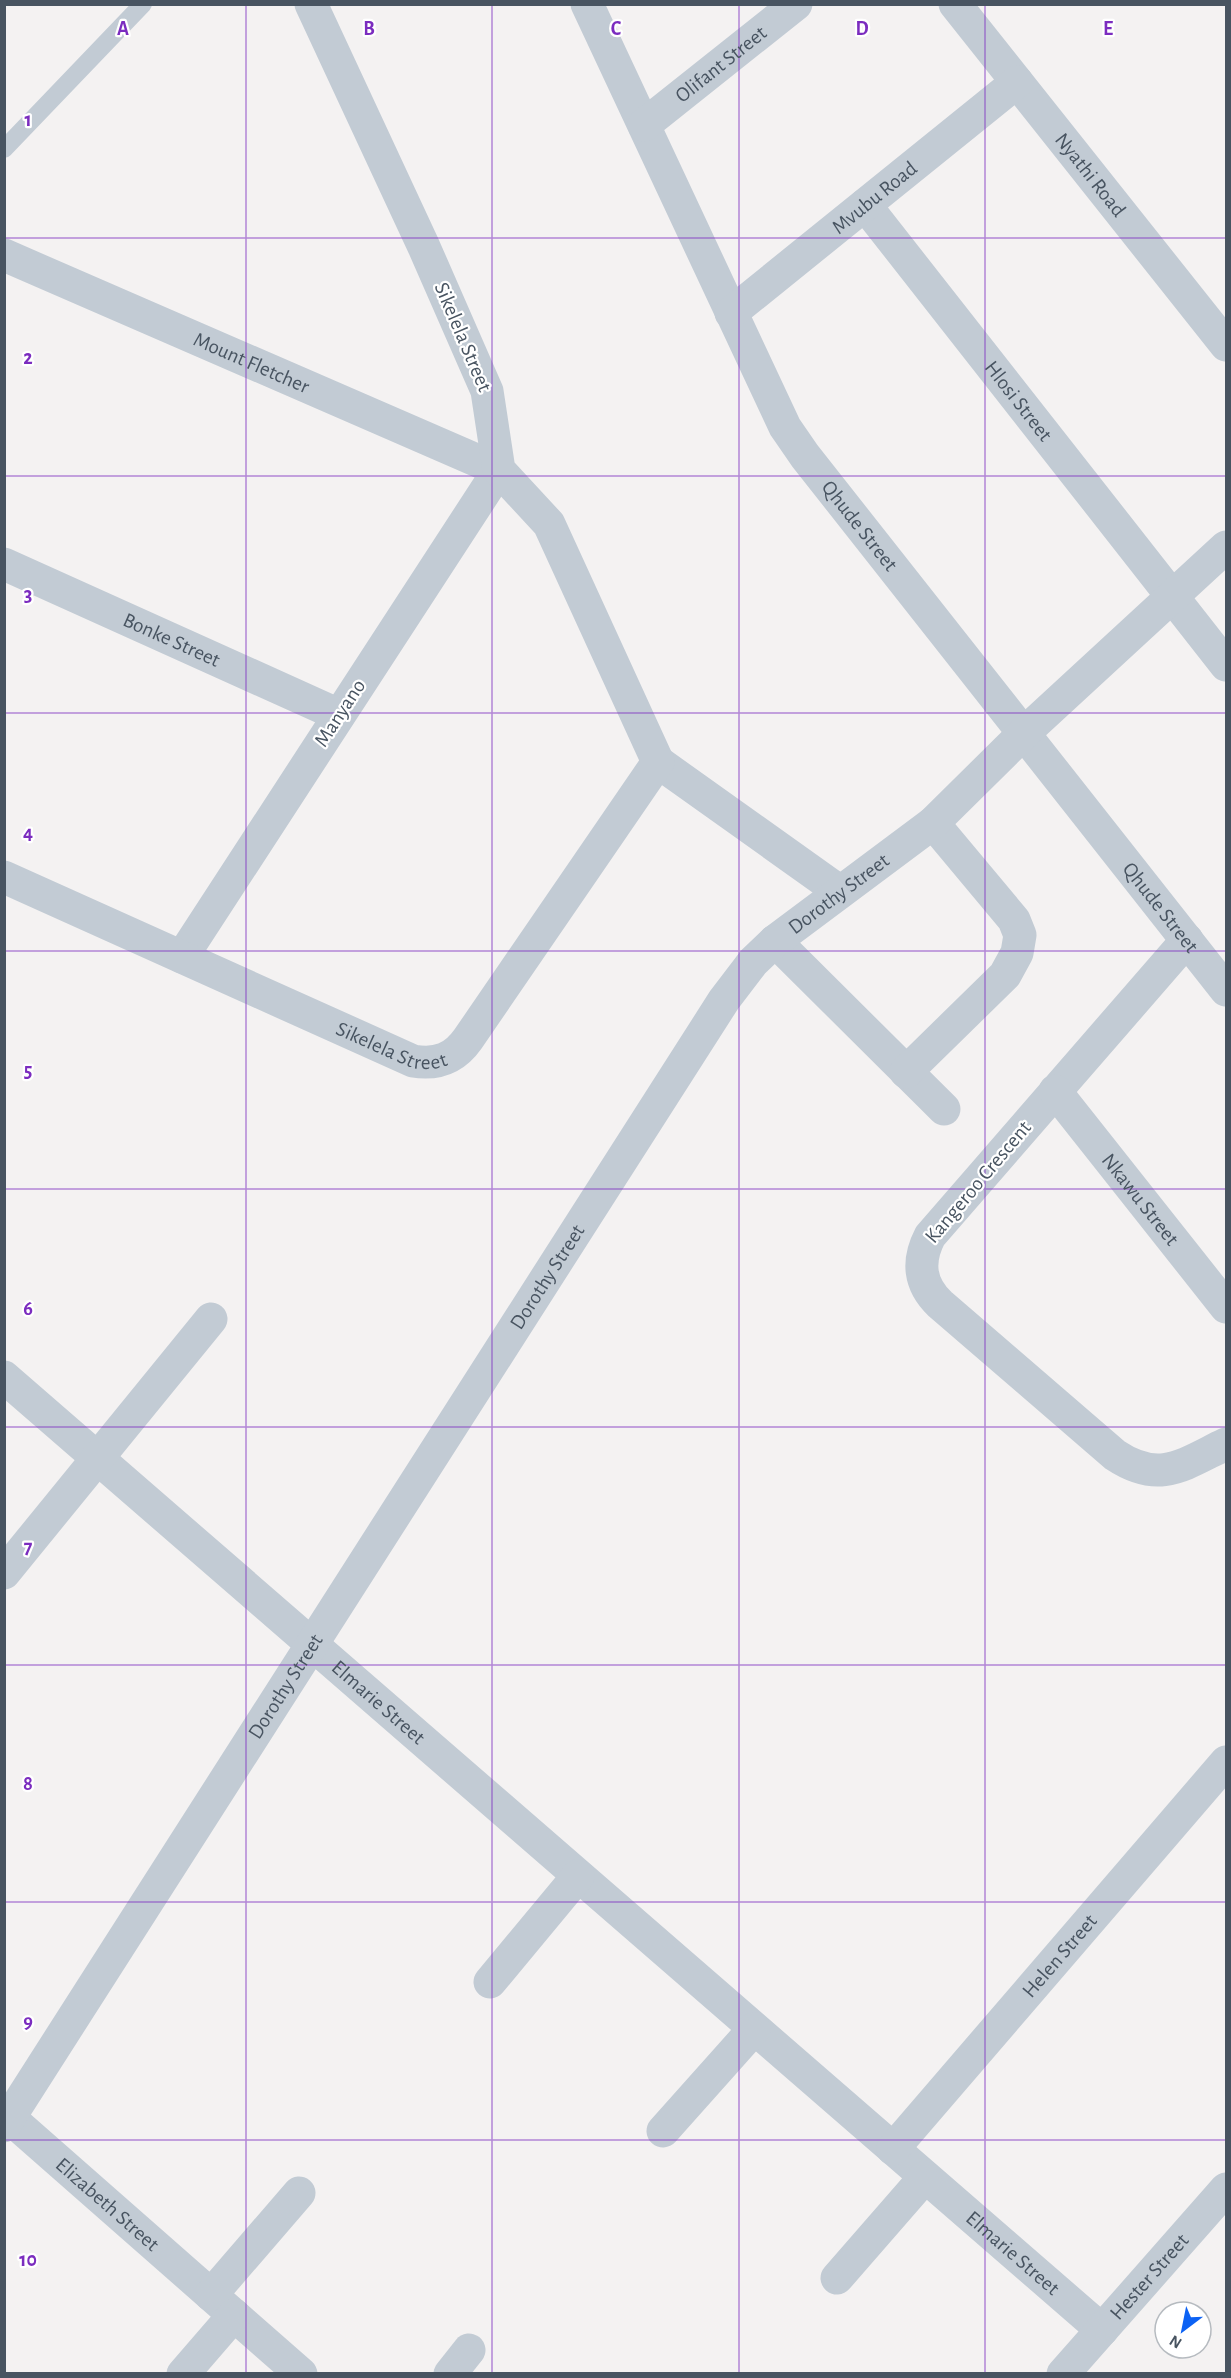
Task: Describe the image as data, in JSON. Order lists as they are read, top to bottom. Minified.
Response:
{"streets":{"street":["Olifant Street","Nyathi Road","Mvubu Road","Sikelela Street","Mount Fletcher","Hlosi Street","Qhude Street","Bonke Street","Manyano","Dorothy Street","Kangeroo Crescent","Nkawu Street","Elmarie Street","Helen Street","Elizabeth Street","Hester Street"]},"crossings":[["Olifant Street","Qhude Street"],["Nyathi Road","Mvubu Road"],["Mvubu Road","Hlosi Street"],["Mvubu Road","Qhude Street"],["Sikelela Street","Mount Fletcher"],["Sikelela Street","Manyano"],["Mount Fletcher","Manyano"],["Hlosi Street","Dorothy Street"],["Qhude Street","Dorothy Street"],["Qhude Street","Kangeroo Crescent"],["Bonke Street","Manyano"],["Dorothy Street","Elmarie Street"],["Dorothy Street","Elizabeth Street"],["Kangeroo Crescent","Nkawu Street"],["Elmarie Street","Helen Street"],["Elmarie Street","Hester Street"]],"north":"bottom left","grid":{"columns":["A","B","C","D","E"],"rows":["1","2","3","4","5","6","7","8","9","10"]}}
